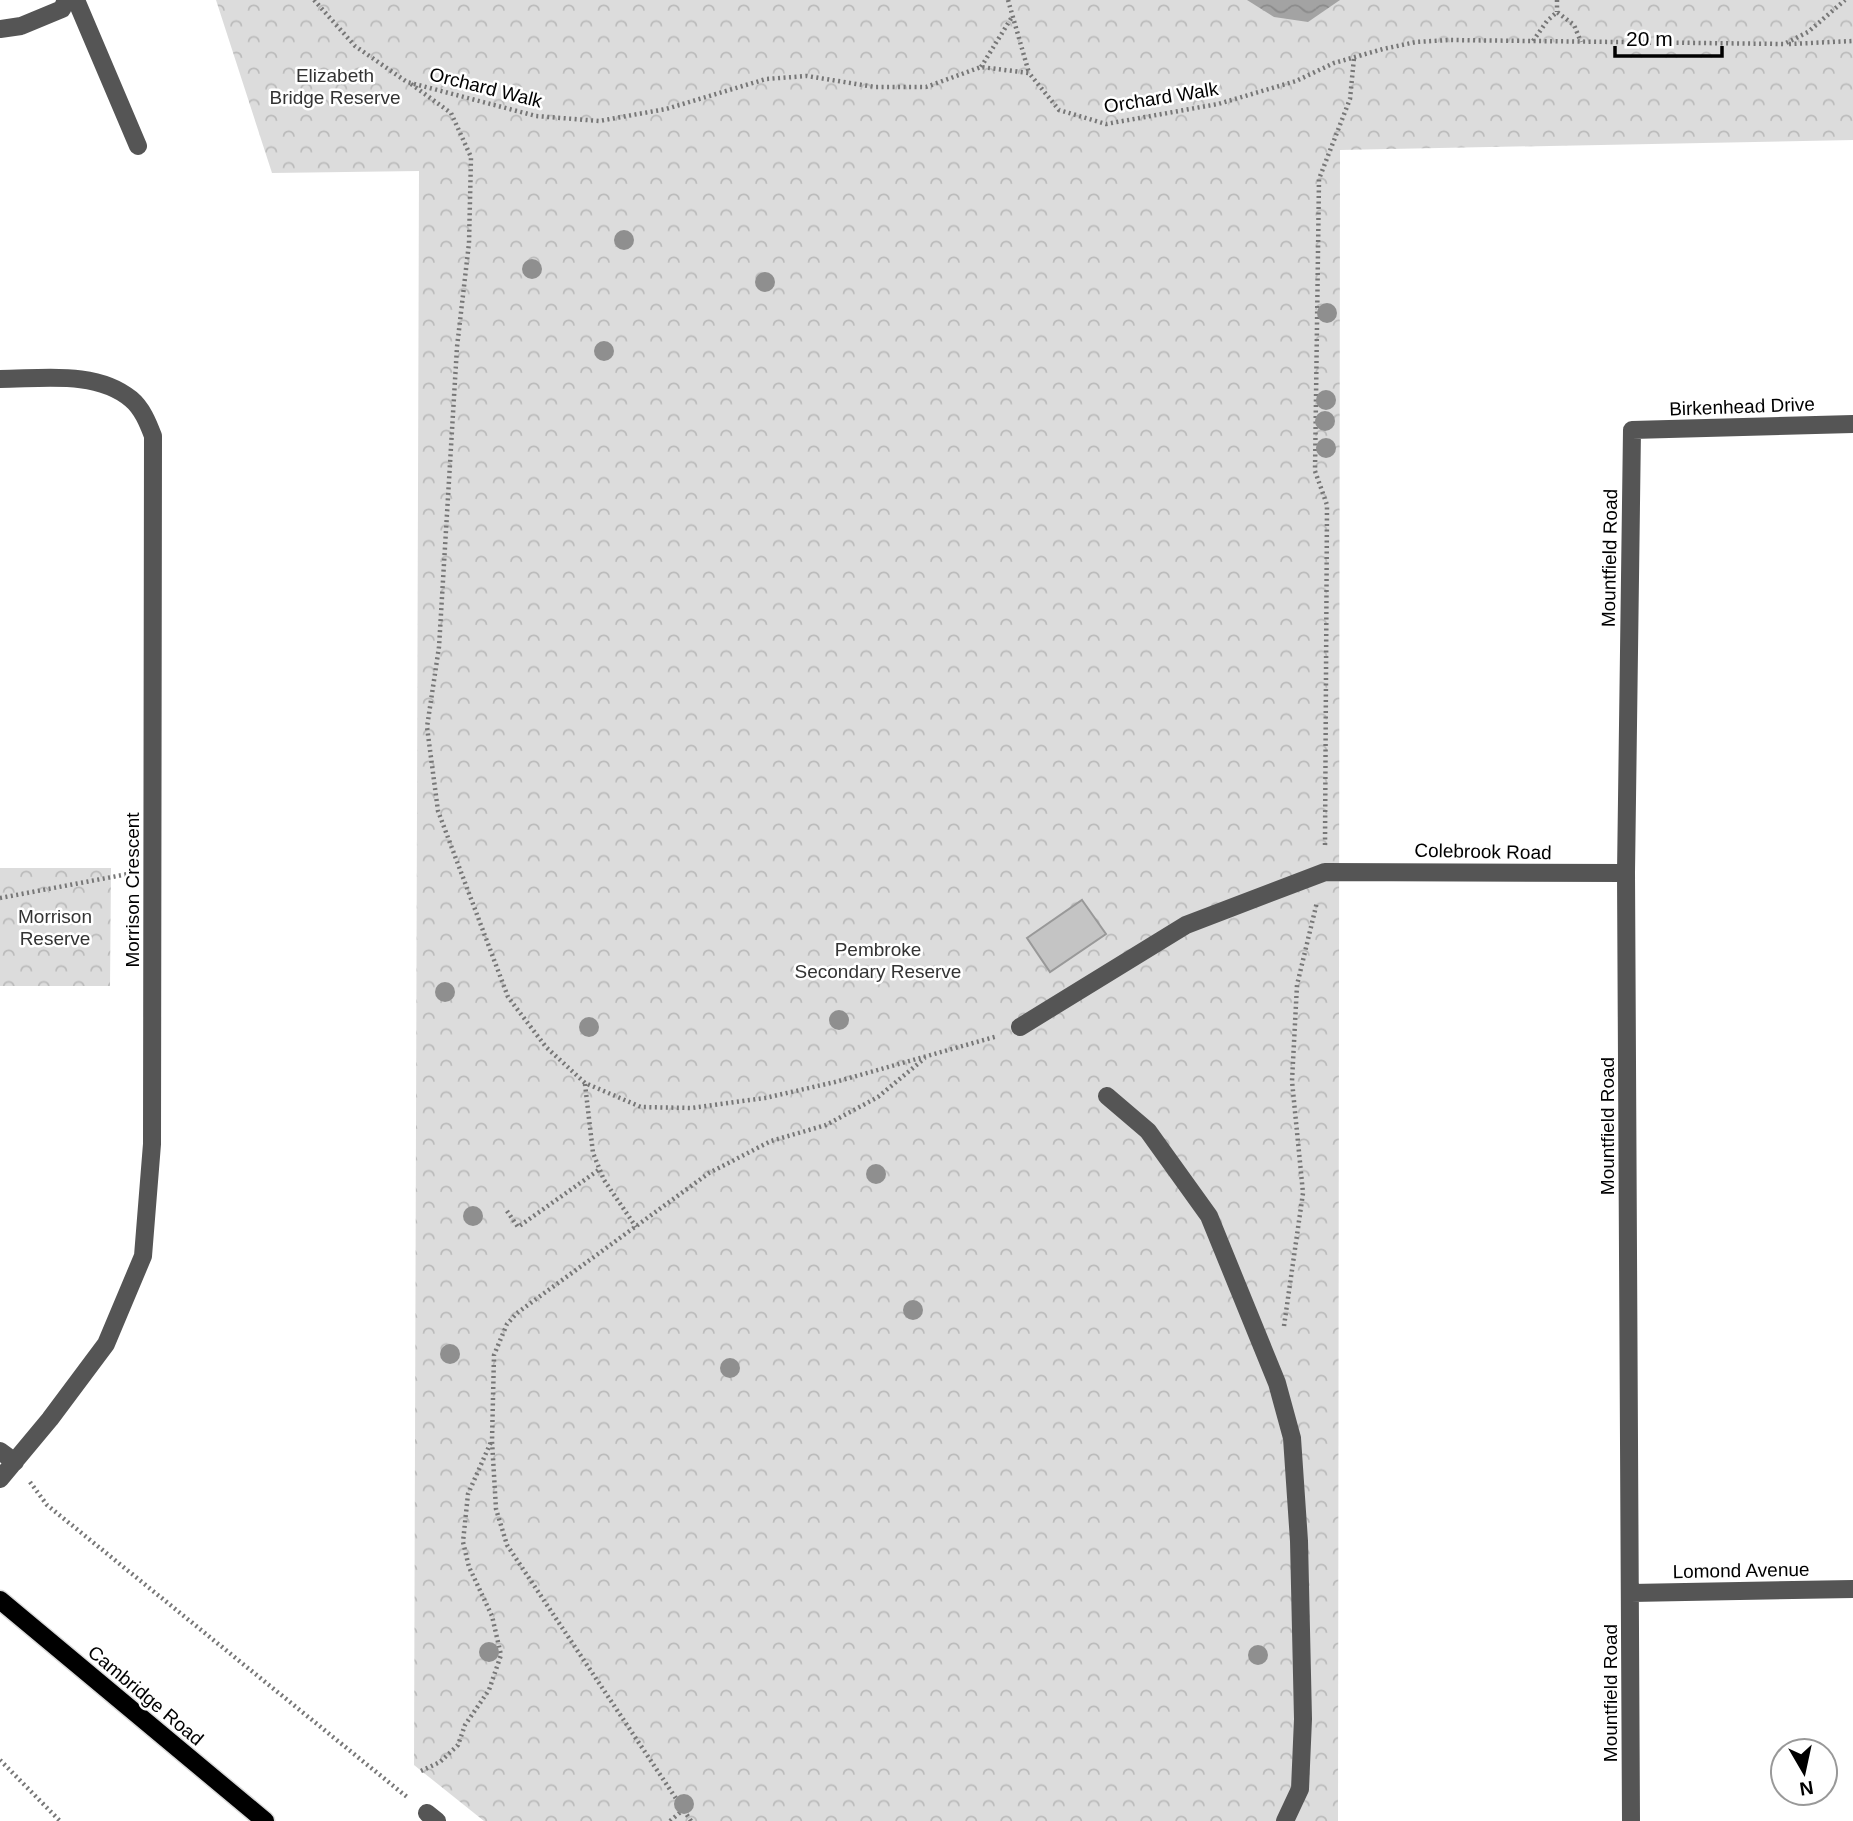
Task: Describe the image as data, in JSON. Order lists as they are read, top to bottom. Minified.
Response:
{"streets":{"main road":["Cambridge Road"],"street":["Birkenhead Drive","Mountfield Road","Colebrook Road","Morrison Crescent","Lomond Avenue"],"path":["Orchard Walk"]},"crossings":[["Birkenhead Drive","Mountfield Road"],["Mountfield Road","Colebrook Road"],["Mountfield Road","Lomond Avenue"]],"parks":["Elizabeth Bridge Reserve","Morrison Reserve","Pembroke Secondary Reserve"],"scale_bar":"20 m","north":"bottom"}
